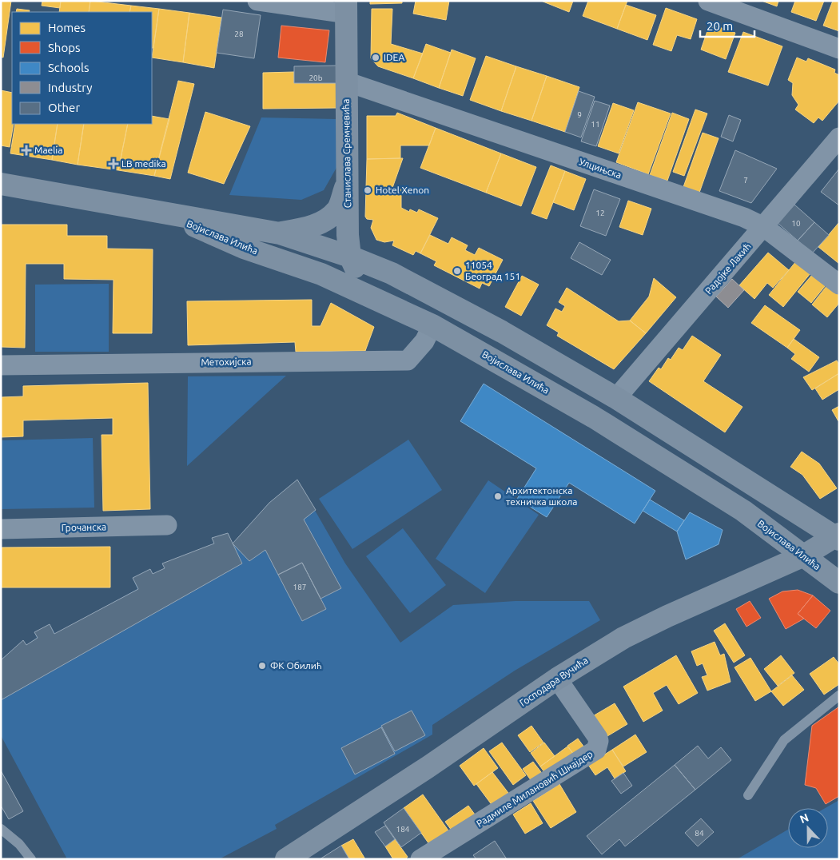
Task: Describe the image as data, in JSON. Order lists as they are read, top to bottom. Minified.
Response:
{"streets":{"main road":["Станислава Сремчевића","Војислава Илића","Господара Вучића"],"street":["Улцињска","Радојке Лакић","Метохијска","Грочанска","Радмиле Милановић Шнајдер"]},"crossings":[["Станислава Сремчевића","Улцињска"],["Станислава Сремчевића","Војислава Илића"],["Улцињска","Радојке Лакић"],["Војислава Илића","Радојке Лакић"],["Војислава Илића","Метохијска"],["Војислава Илића","Господара Вучића"],["Господара Вучића","Радмиле Милановић Шнајдер"]],"places":{"other":["IDEA","Hotel Xenon","11054 Београд 151","Архитектонска техничка школа","ФК Обилић"],"health":["Maelia","LB medika"]},"house_numbers":["28","20b","9","11","7","12","10","187","184","84"],"legend":["Homes","Shops","Schools","Industry","Other"],"scale_bar":"20 m","north":"top"}
